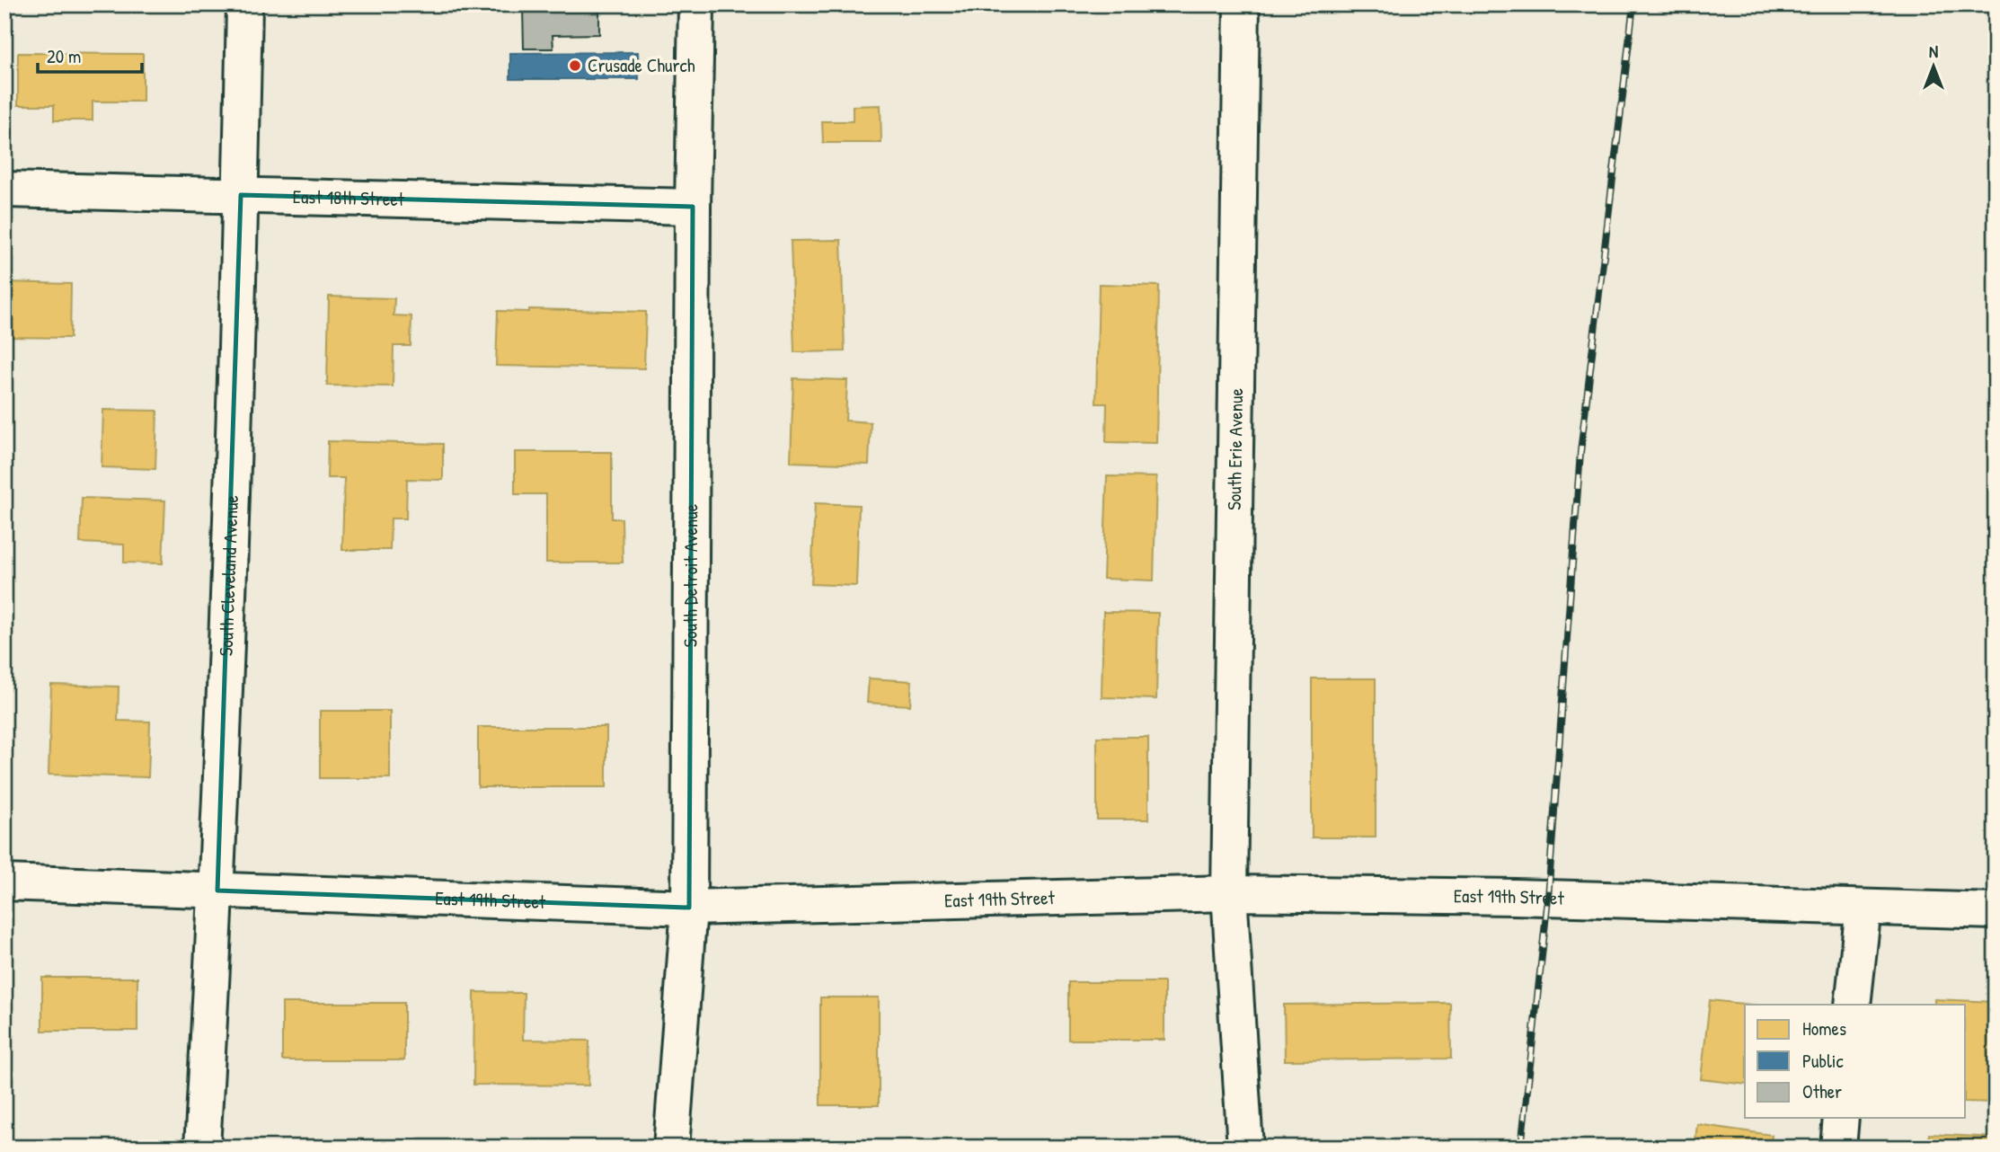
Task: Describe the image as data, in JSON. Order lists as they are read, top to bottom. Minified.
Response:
{"streets":{"street":["East 18th Street","South Erie Avenue","South Cleveland Avenue","South Detroit Avenue","East 19th Street"]},"crossings":[["East 18th Street","South Cleveland Avenue"],["East 18th Street","South Detroit Avenue"],["South Erie Avenue","East 19th Street"],["South Cleveland Avenue","East 19th Street"],["South Detroit Avenue","East 19th Street"]],"places":["Crusade Church"],"legend":["Homes","Public","Other"],"scale_bar":"20 m","north":"top"}
